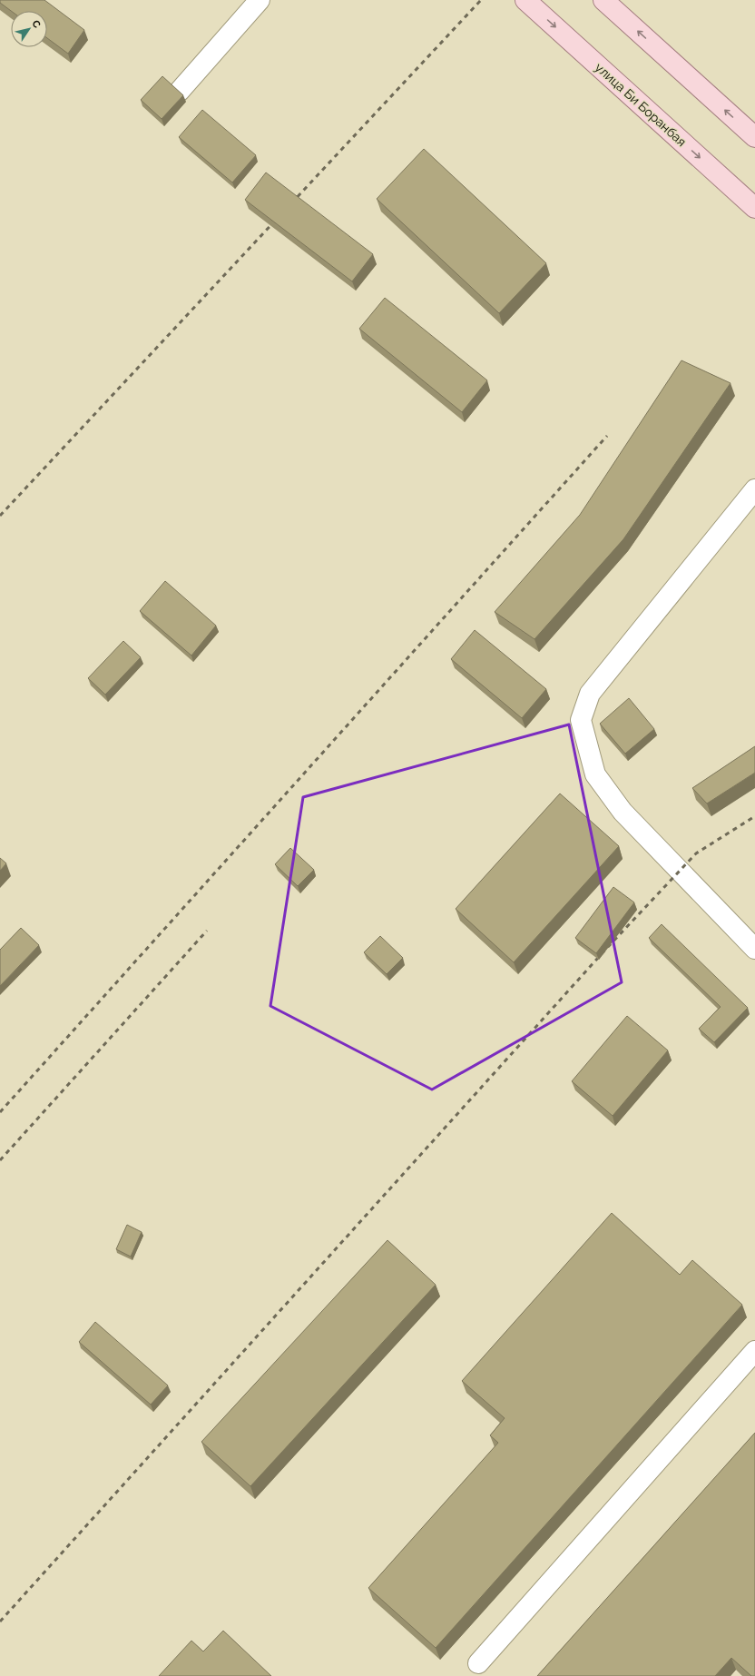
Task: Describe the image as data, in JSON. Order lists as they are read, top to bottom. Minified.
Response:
{"streets":{"main road":["улица Би Боранбая"]},"north":"top right"}
